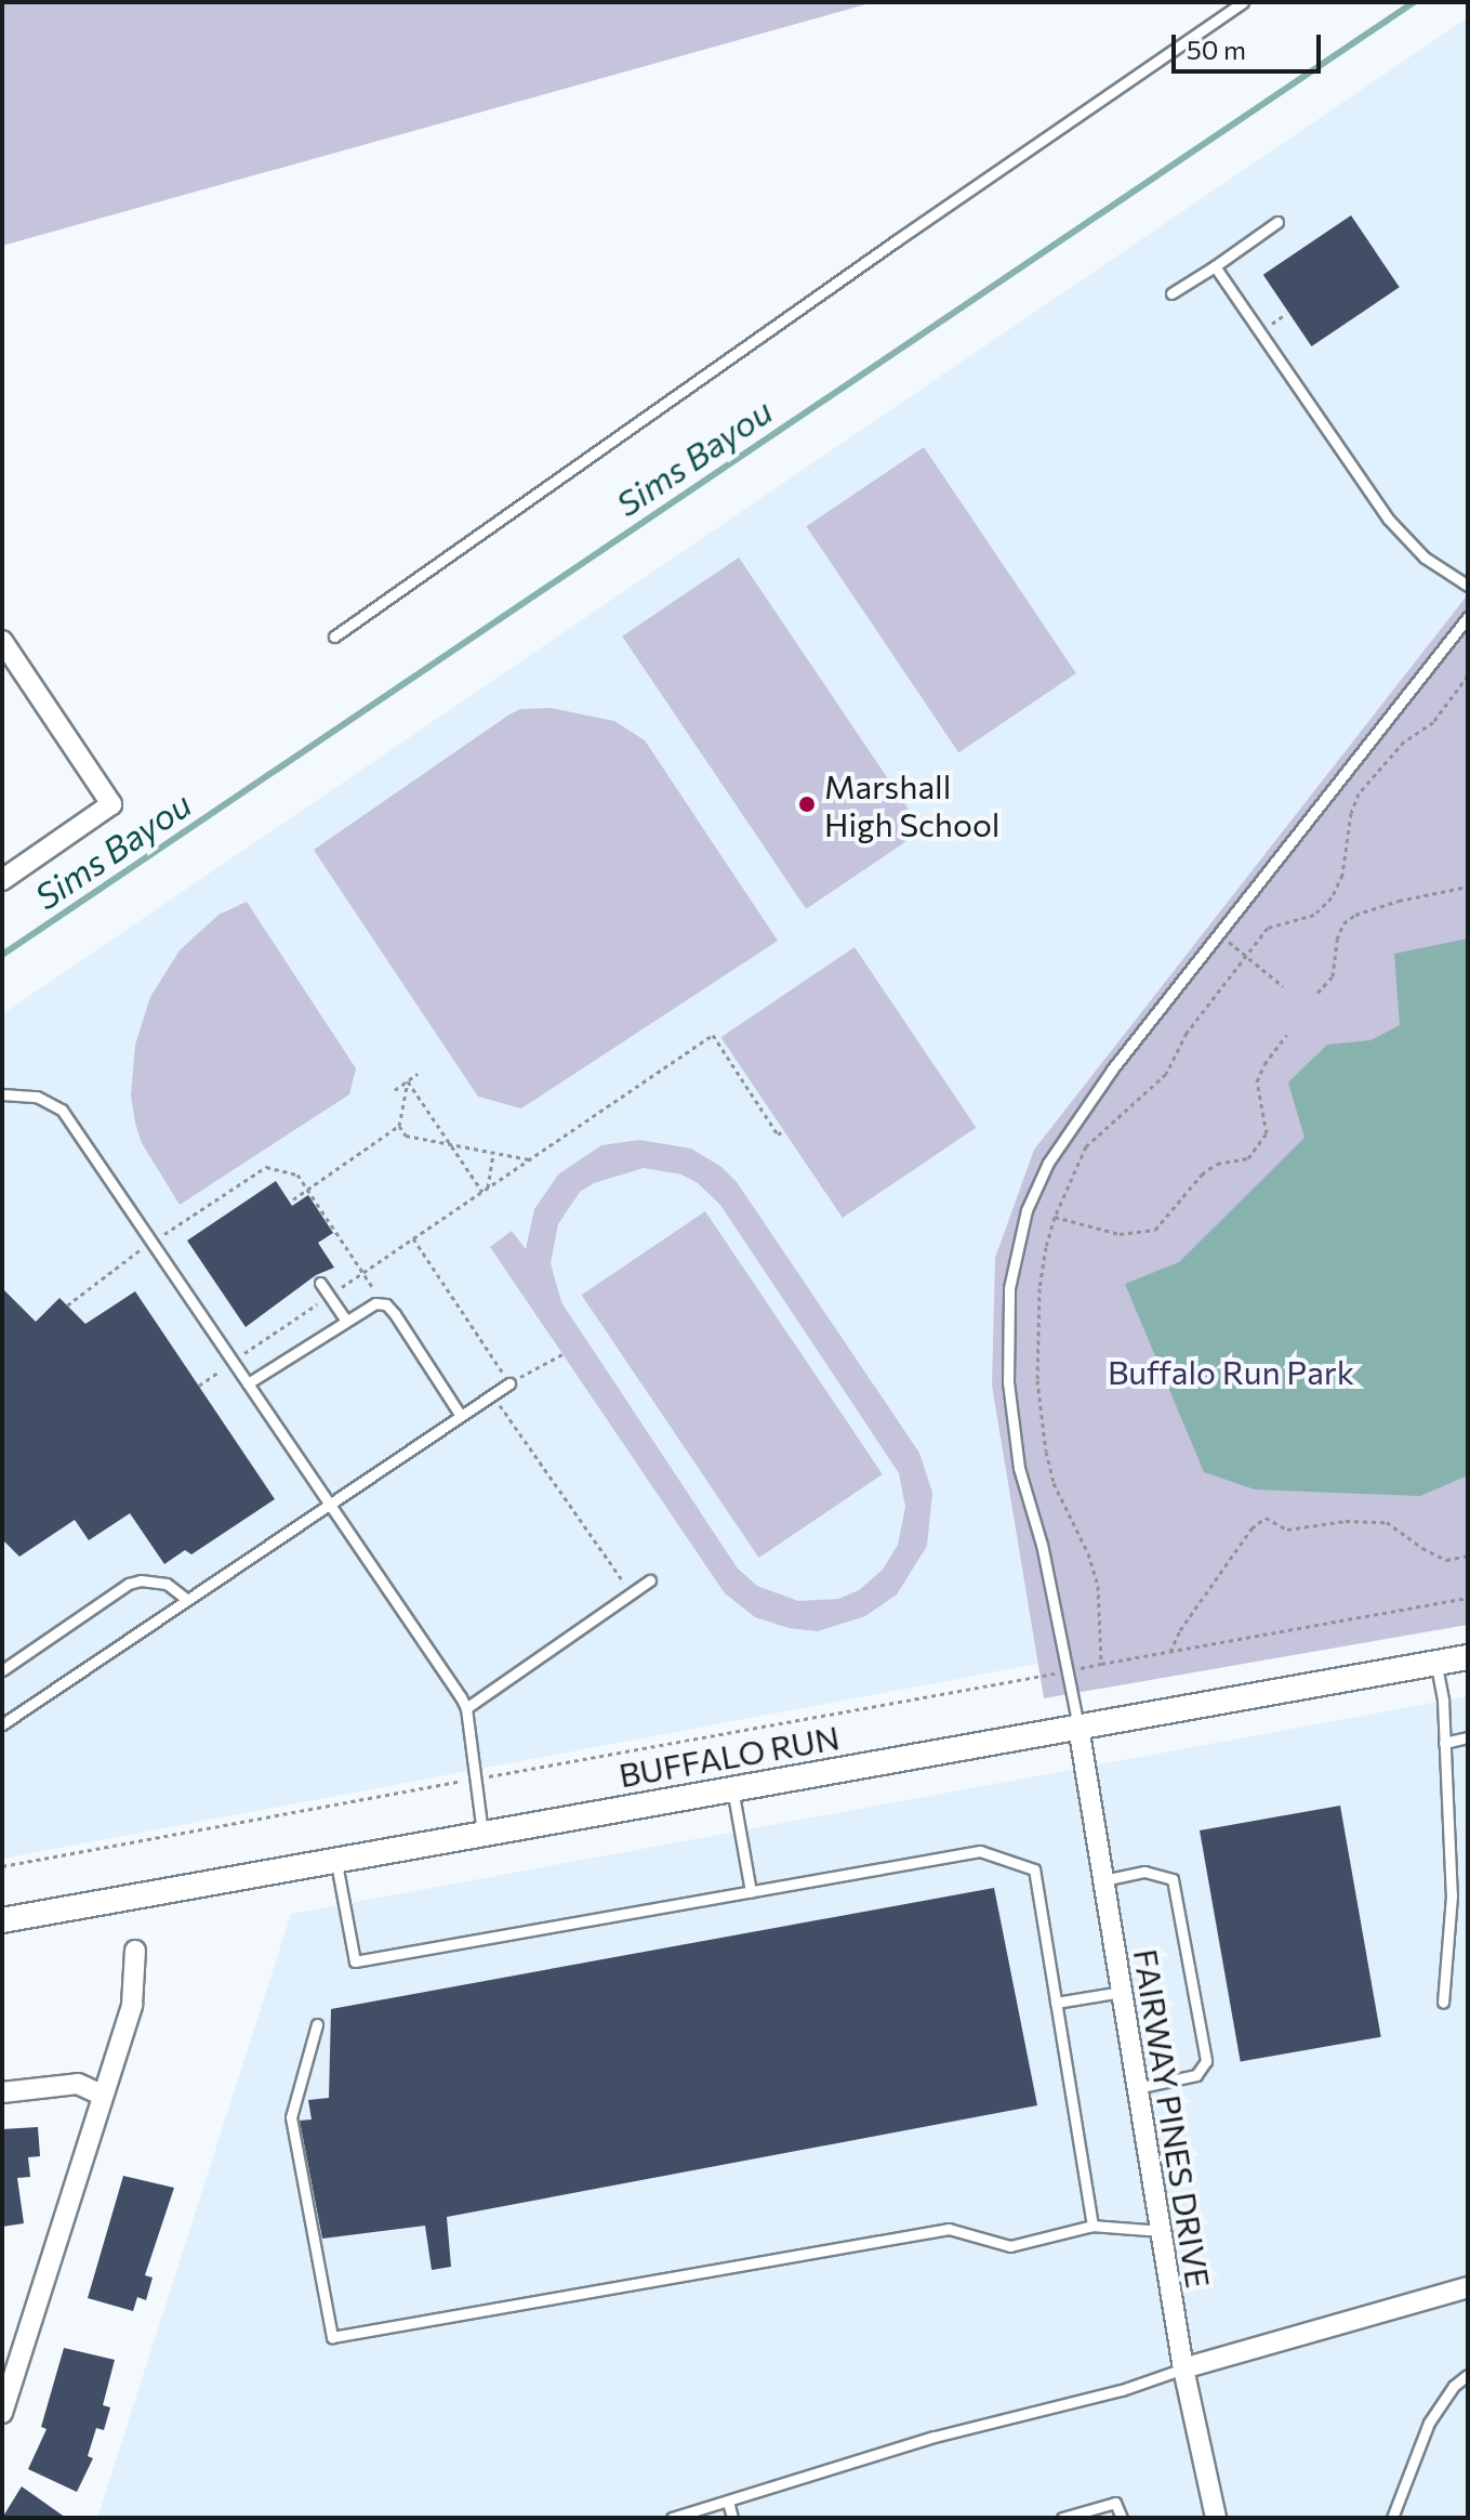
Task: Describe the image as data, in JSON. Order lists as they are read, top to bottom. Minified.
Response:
{"streets":{"street":["BUFFALO RUN","FAIRWAY PINES DRIVE"]},"crossings":[["BUFFALO RUN","FAIRWAY PINES DRIVE"]],"water":["Sims Bayou"],"parks":["Buffalo Run Park"],"places":["Marshall High School"],"scale_bar":"50 m"}
